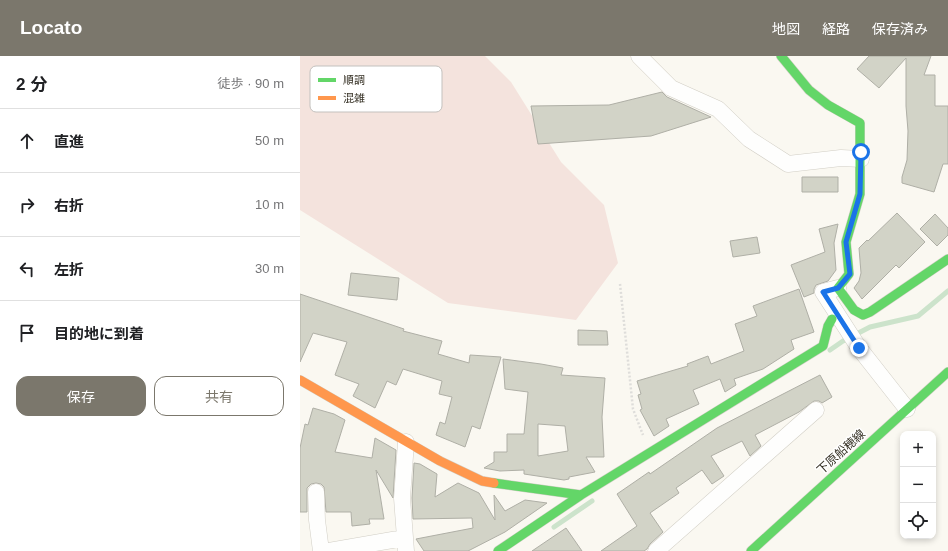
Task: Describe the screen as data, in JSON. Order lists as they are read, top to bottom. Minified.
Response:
{"streets":{"street":["下原船穂線"]},"legend":["順調","混雑"],"page":{"header":"Locato","nav":["地図","経路","保存済み"],"heading":["2 分","徒歩 · 90 m"],"list":[["直進","50 m"],["右折","10 m"],["左折","30 m"],"目的地に到着"],"buttons":["保存","共有"],"map_buttons":["+","−"]}}
